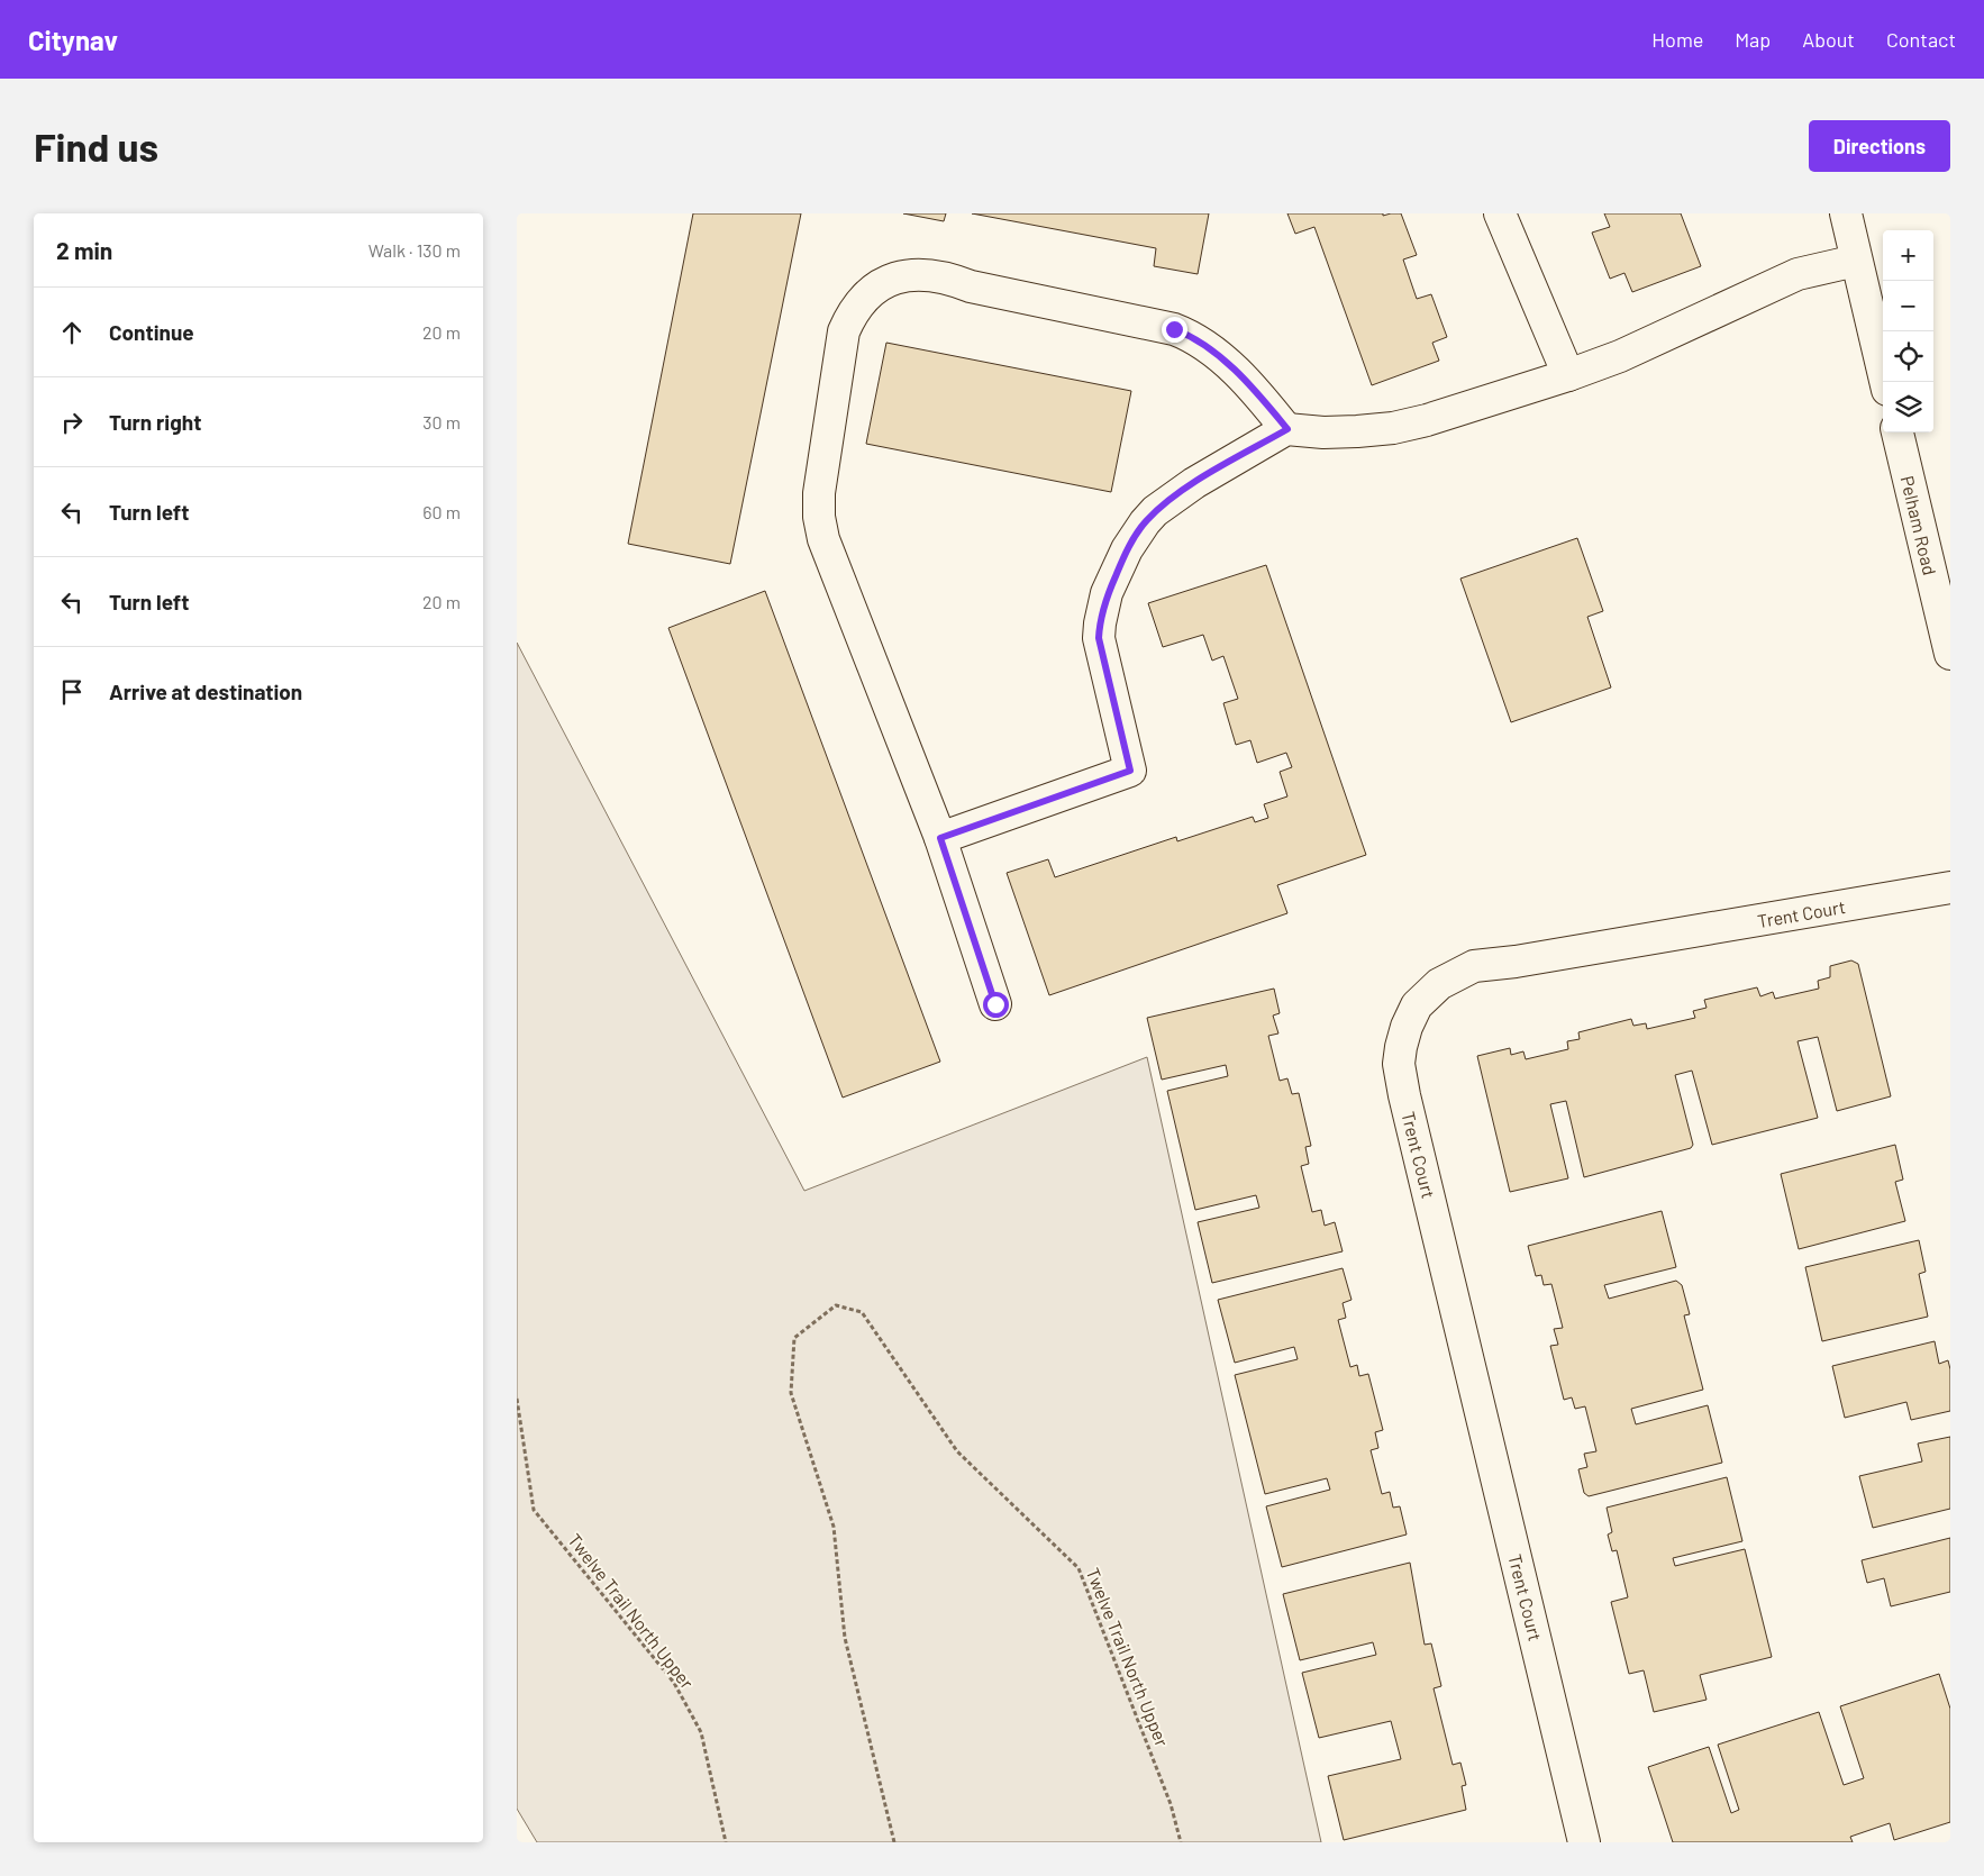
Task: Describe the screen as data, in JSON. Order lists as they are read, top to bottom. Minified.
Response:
{"streets":{"street":["Pelham Road","Trent Court"],"path":["Twelve Trail North Upper"]},"page":{"header":"Citynav","nav":["Home","Map","About","Contact"],"buttons":"Directions","title":"Find us","heading":["2 min","Walk · 130 m"],"map_buttons":["+","−"],"list":[["Continue","20 m"],["Turn right","30 m"],["Turn left","60 m"],["Turn left","20 m"],"Arrive at destination"]}}
